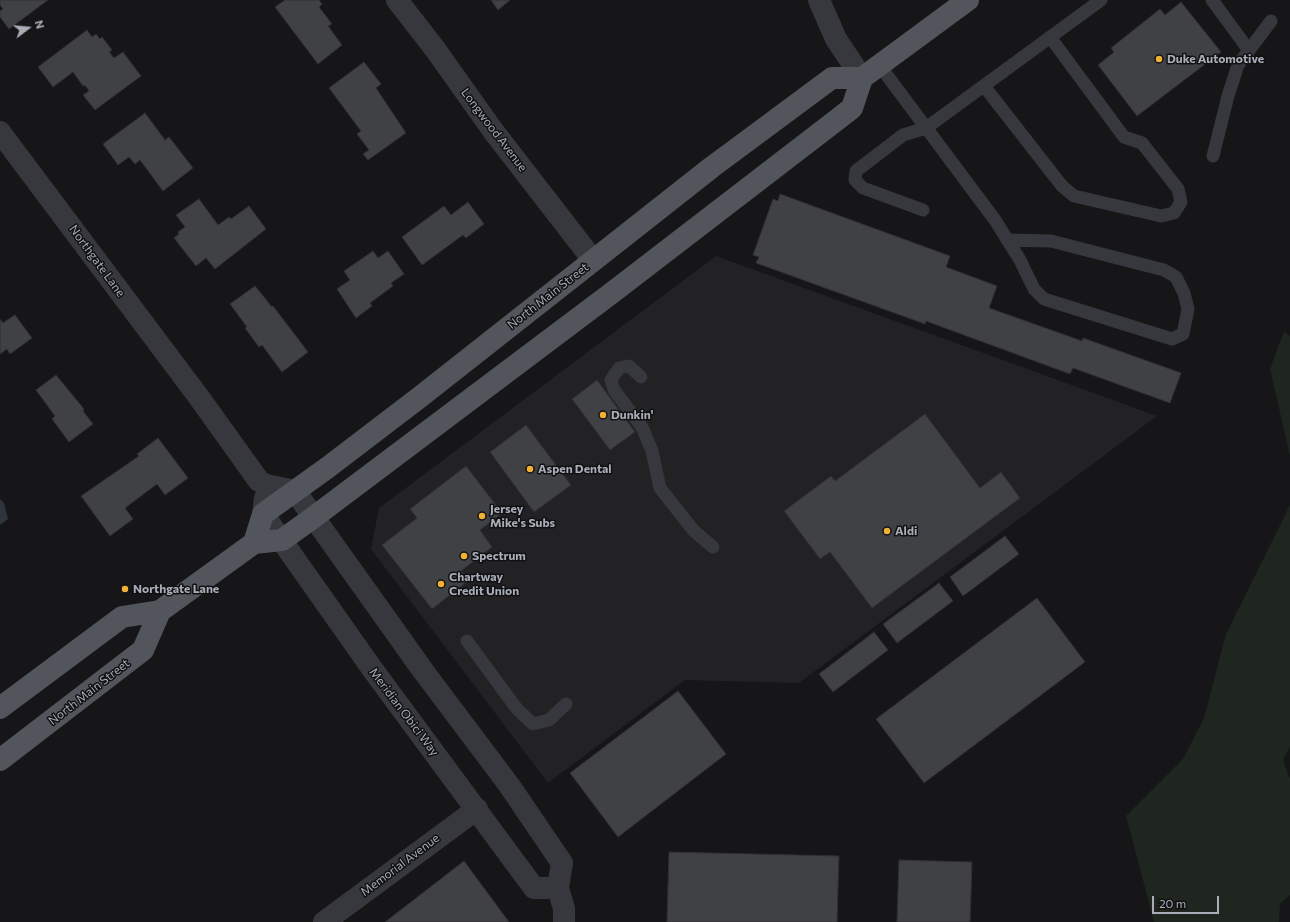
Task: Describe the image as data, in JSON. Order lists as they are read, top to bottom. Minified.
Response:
{"streets":{"main road":["North Main Street"],"street":["Longwood Avenue","Northgate Lane","Meridian Obici Way","Memorial Avenue"]},"crossings":[["Longwood Avenue","North Main Street"],["North Main Street","Meridian Obici Way"],["Meridian Obici Way","Memorial Avenue"]],"places":["Duke Automotive","Dunkin'","Aspen Dental","Jersey Mike's Subs","Aldi","Spectrum","Chartway Credit Union","Northgate Lane"],"scale_bar":"20 m","north":"right"}
